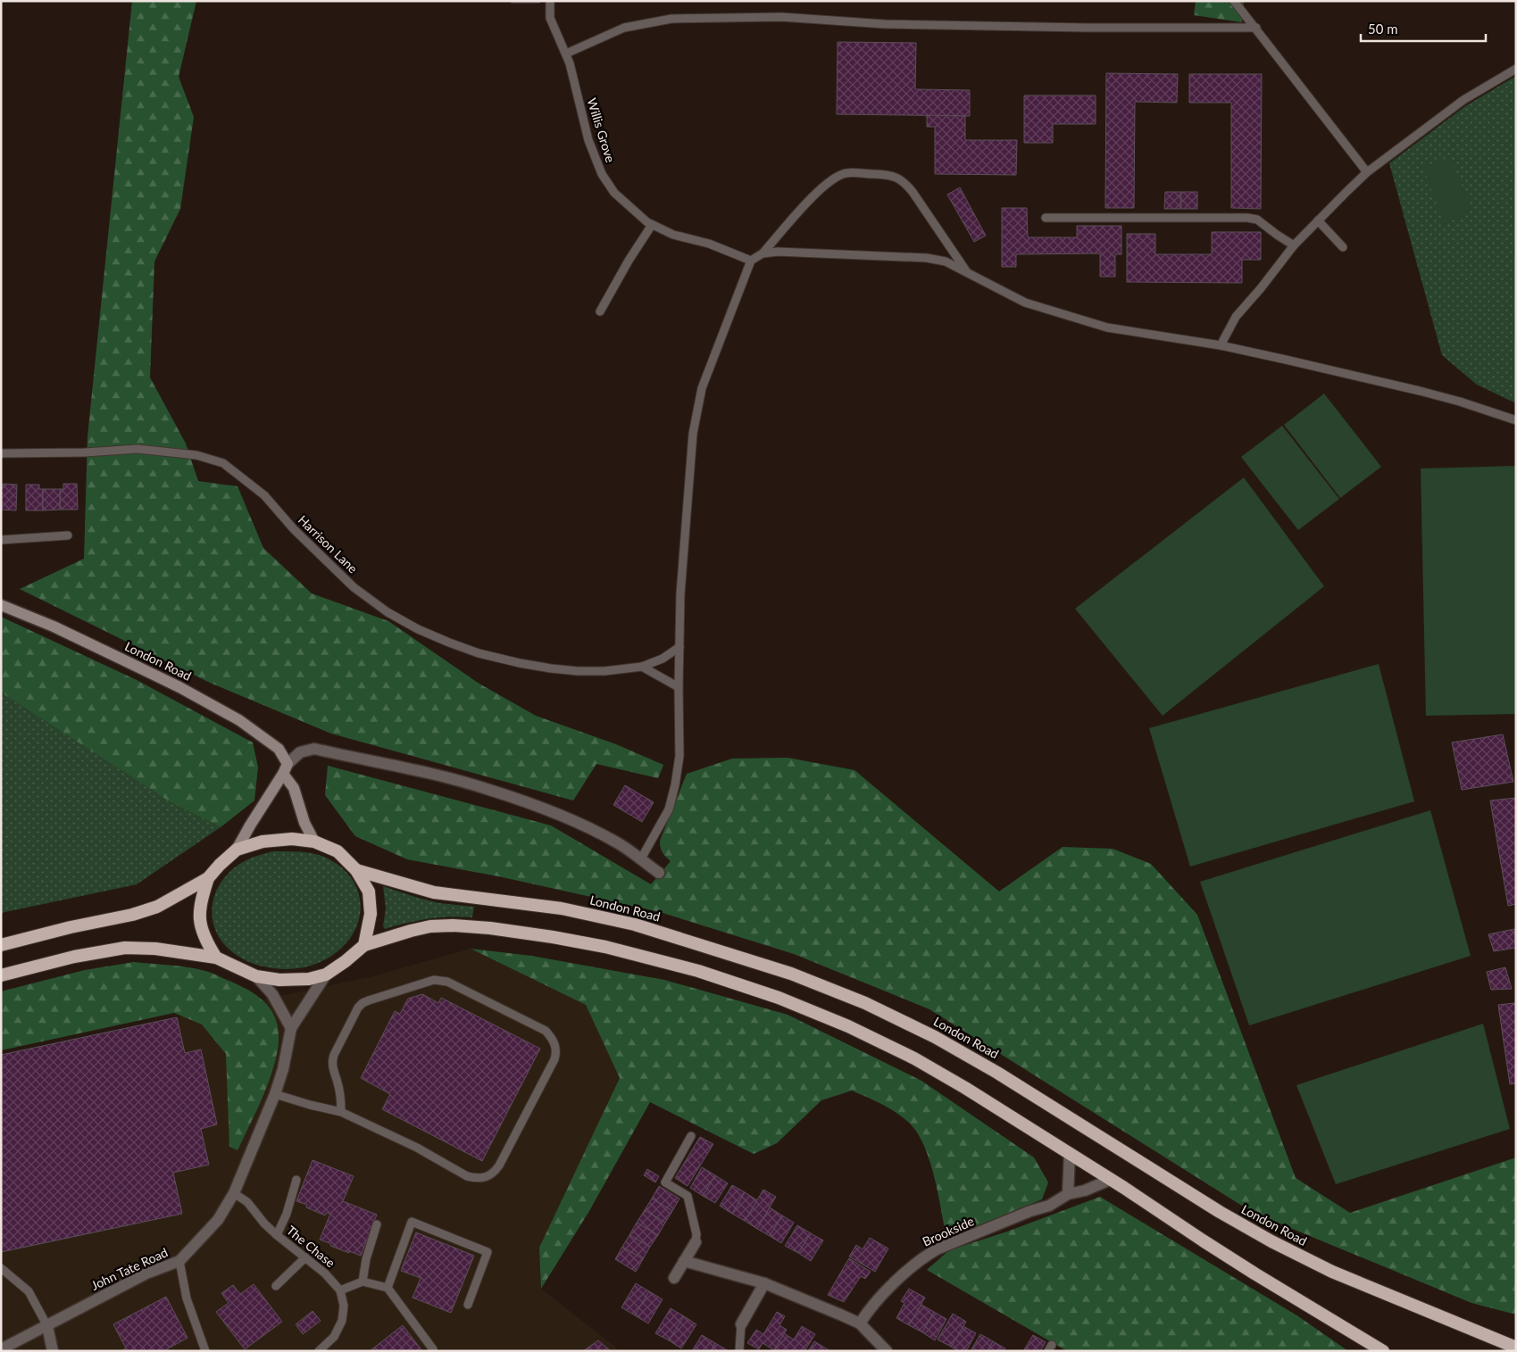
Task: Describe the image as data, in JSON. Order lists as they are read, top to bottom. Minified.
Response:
{"streets":{"highway":["London Road"],"street":["Brookside","John Tate Road"],"lane":["Willis Grove","Harrison Lane","The Chase"]},"crossings":[["The Chase","John Tate Road"]],"scale_bar":"50 m"}
